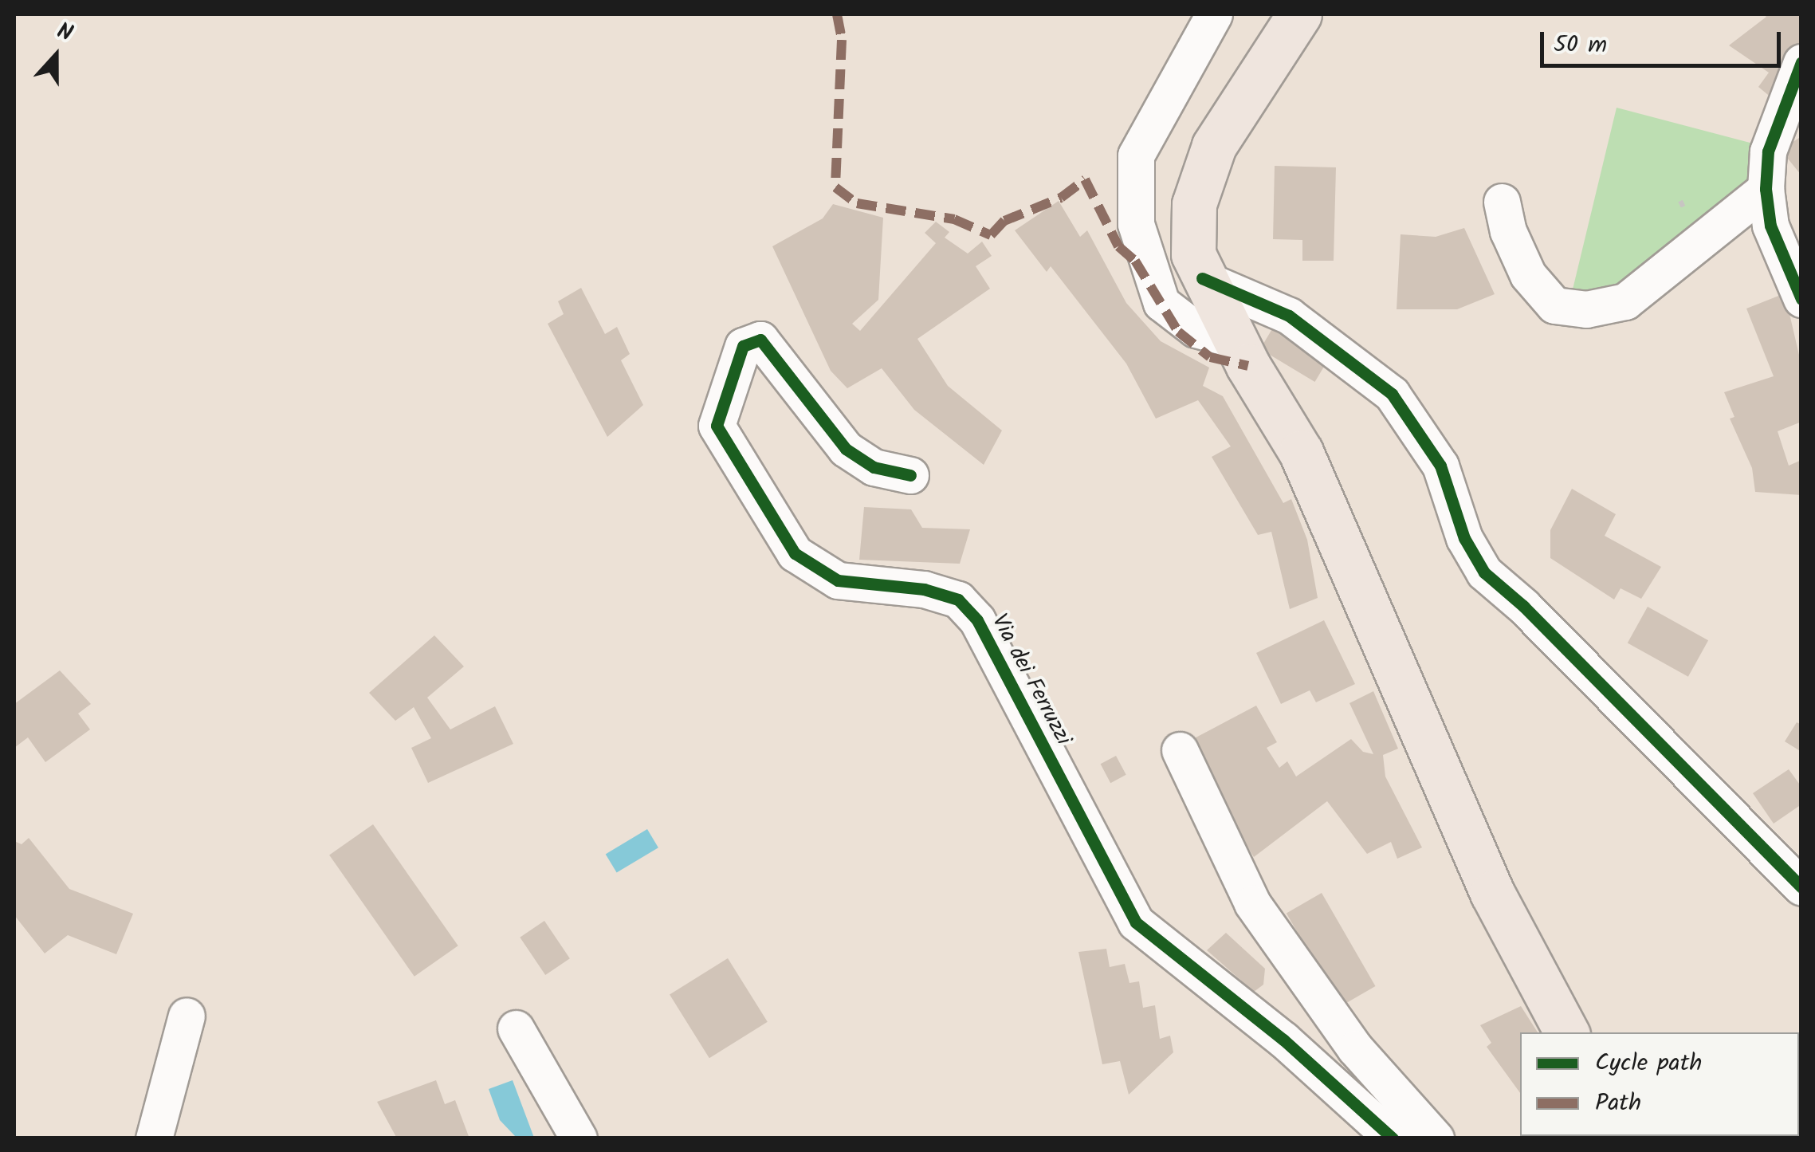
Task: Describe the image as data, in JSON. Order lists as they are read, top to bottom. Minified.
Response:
{"streets":{"street":["Via dei Ferruzzi"]},"legend":["Cycle path","Path"],"scale_bar":"50 m","north":"top"}
